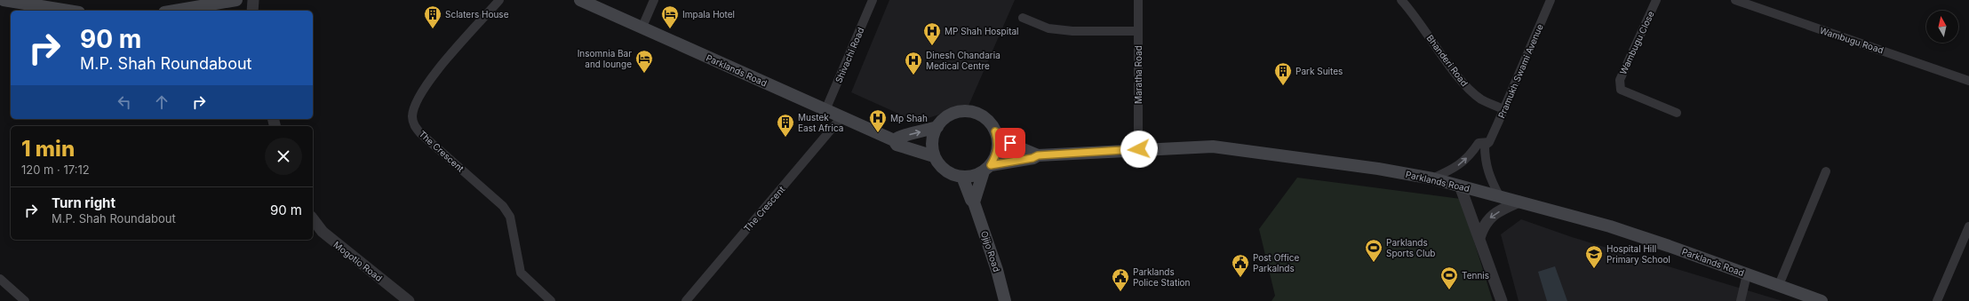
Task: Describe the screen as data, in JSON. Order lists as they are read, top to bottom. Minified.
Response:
{"streets":{"main road":["Parklands Road","Ojijo Road"],"street":["Wambugu Road","Wambugu Close","Shivachi Road","Bhanderi Road","Pramukh Swami Avenue","Maratha Road","The Crescent","Mogotio Road"]},"crossings":[["Shivachi Road","Parklands Road"],["Bhanderi Road","Pramukh Swami Avenue"],["Parklands Road","Pramukh Swami Avenue"],["Parklands Road","Maratha Road"],["Parklands Road","The Crescent"],["Parklands Road","Ojijo Road"]],"places":{"building":["Sclaters House","Park Suites","Mustek East Africa"],"hotel":["Impala Hotel","Insomnia Bar and lounge"],"hospital":["MP Shah Hospital","Dinesh Chandaria Medical Centre","Mp Shah"],"sports":["Parklands Sports Club","Tennis"],"school or university":["Hospital Hill Primary School"],"public building":["Post Office Parkalnds","Parklands Police Station"]},"north":"top","page":{"turn":["90 m","M.P. Shah Roundabout"],"heading":["1 min","120 m · 17:12"],"list":[{"name":"Turn right","note":"M.P. Shah Roundabout","value":"90 m"}]}}
